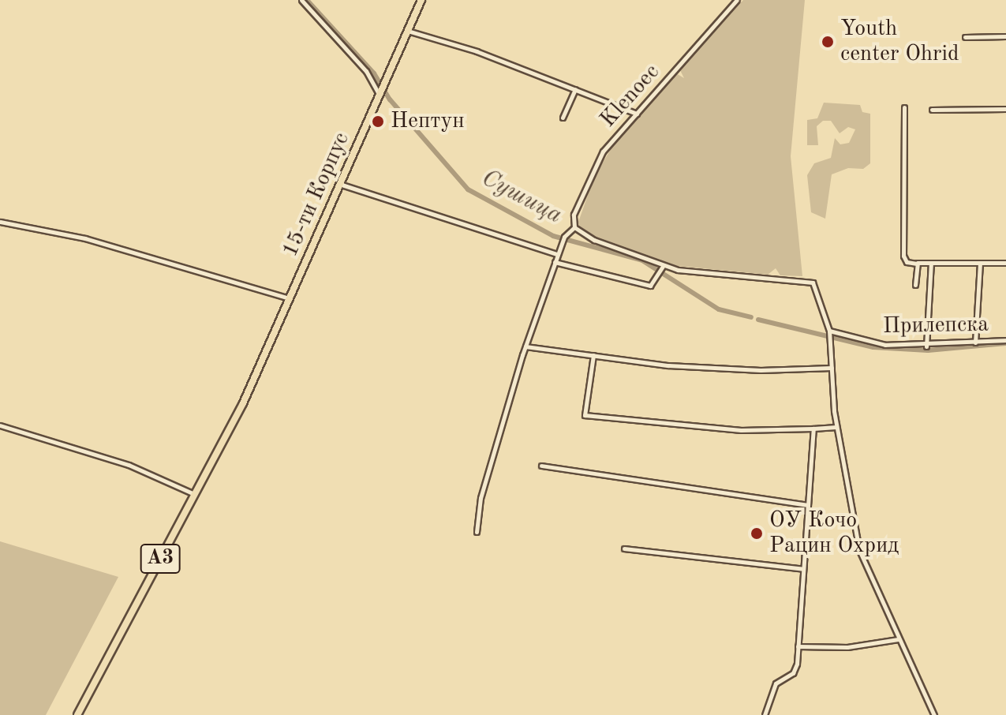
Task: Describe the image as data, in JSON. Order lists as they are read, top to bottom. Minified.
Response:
{"streets":{"main road":["15-ти Корпус","A3"],"street":["Klenoec","Прилепска"]},"crossings":[["15-ти Корпус","A3"]],"water":["Сушица"],"places":["Youth center Ohrid","Нептун","ОУ Кочо Рацин Охрид"]}
